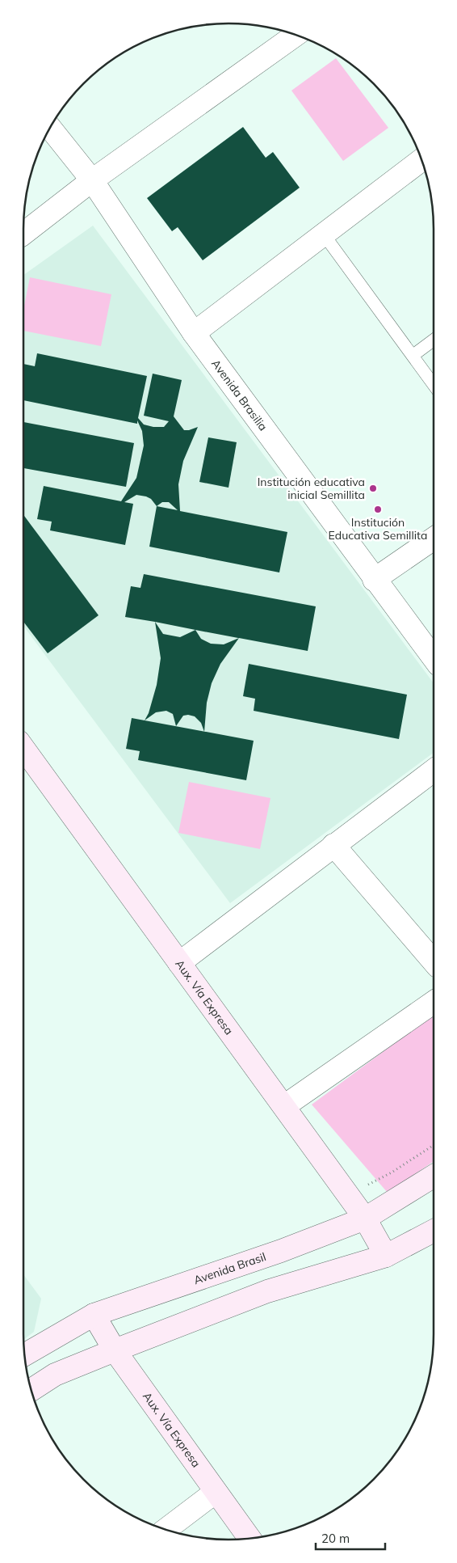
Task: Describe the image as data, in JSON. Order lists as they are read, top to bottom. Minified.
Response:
{"streets":{"main road":["Aux. Vía Expresa","Avenida Brasil"],"street":["Avenida Brasilia"]},"crossings":[["Aux. Vía Expresa","Avenida Brasil"]],"places":["Institución educativa inicial Semillita","Institución Educativa Semillita"],"scale_bar":"20 m"}
